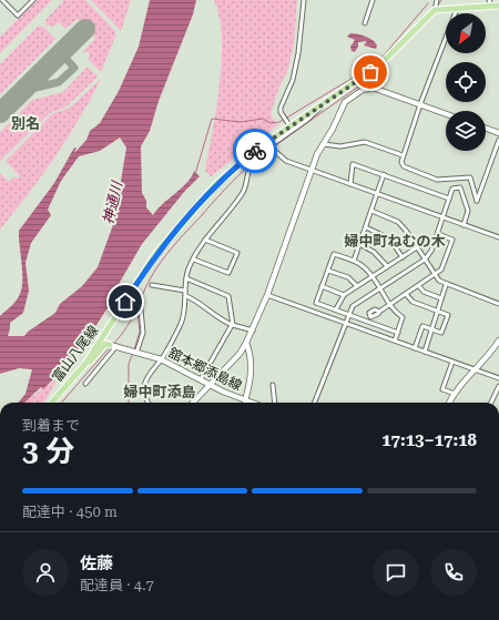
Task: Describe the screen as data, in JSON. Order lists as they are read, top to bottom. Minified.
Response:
{"streets":{"main road":["富山八尾線"],"street":["舘本郷添島線"]},"districts":["別名","婦中町ねむの木","婦中町添島"],"water":["神通川"],"north":"bottom left","page":{"heading":["3 分","到着まで","17:13–17:18"],"panel":["佐藤","配達員 · 4.7"],"bar":"配達中 · 450 m"}}
